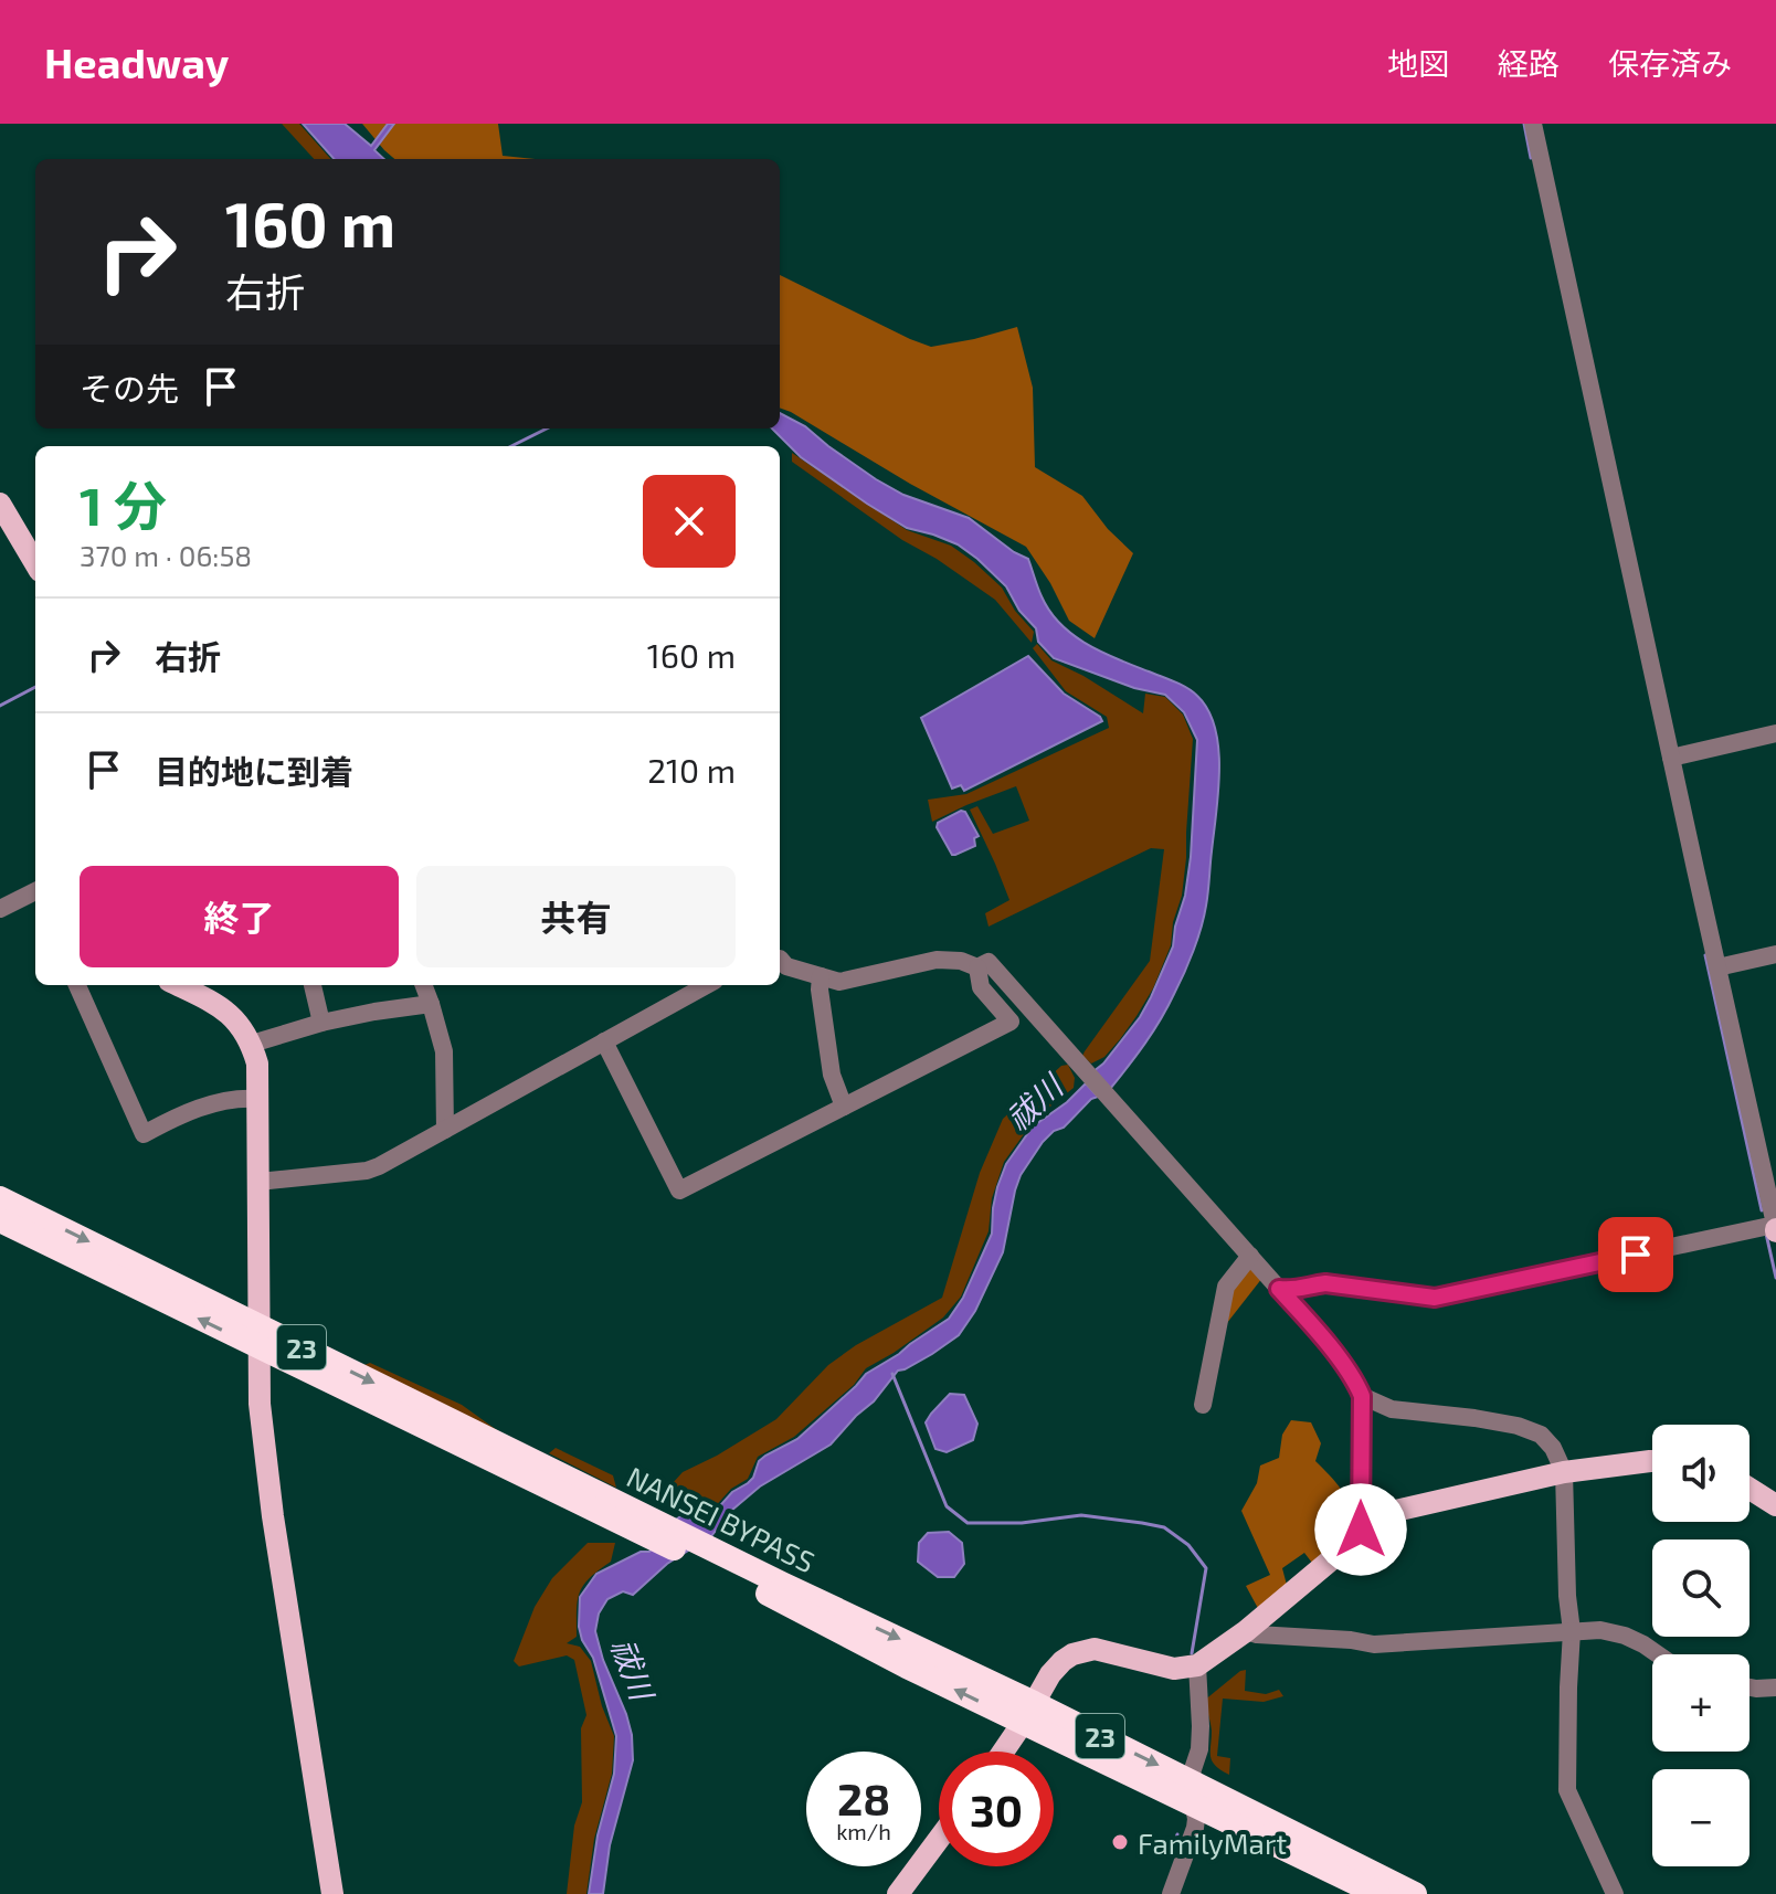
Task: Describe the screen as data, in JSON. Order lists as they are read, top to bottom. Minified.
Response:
{"streets":{"highway":["23","NANSEI BYPASS"]},"water":["祓川"],"places":["FamilyMart"],"page":{"header":"Headway","nav":["地図","経路","保存済み"],"turn":["160 m","右折"],"then":"その先","heading":["1 分","370 m · 06:58"],"list":[{"name":"右折","value":"160 m"},{"name":"目的地に到着","value":"210 m"}],"buttons":["終了","共有"],"map_buttons":["+","−"],"speed":"28 km/h","limit":"30"}}
